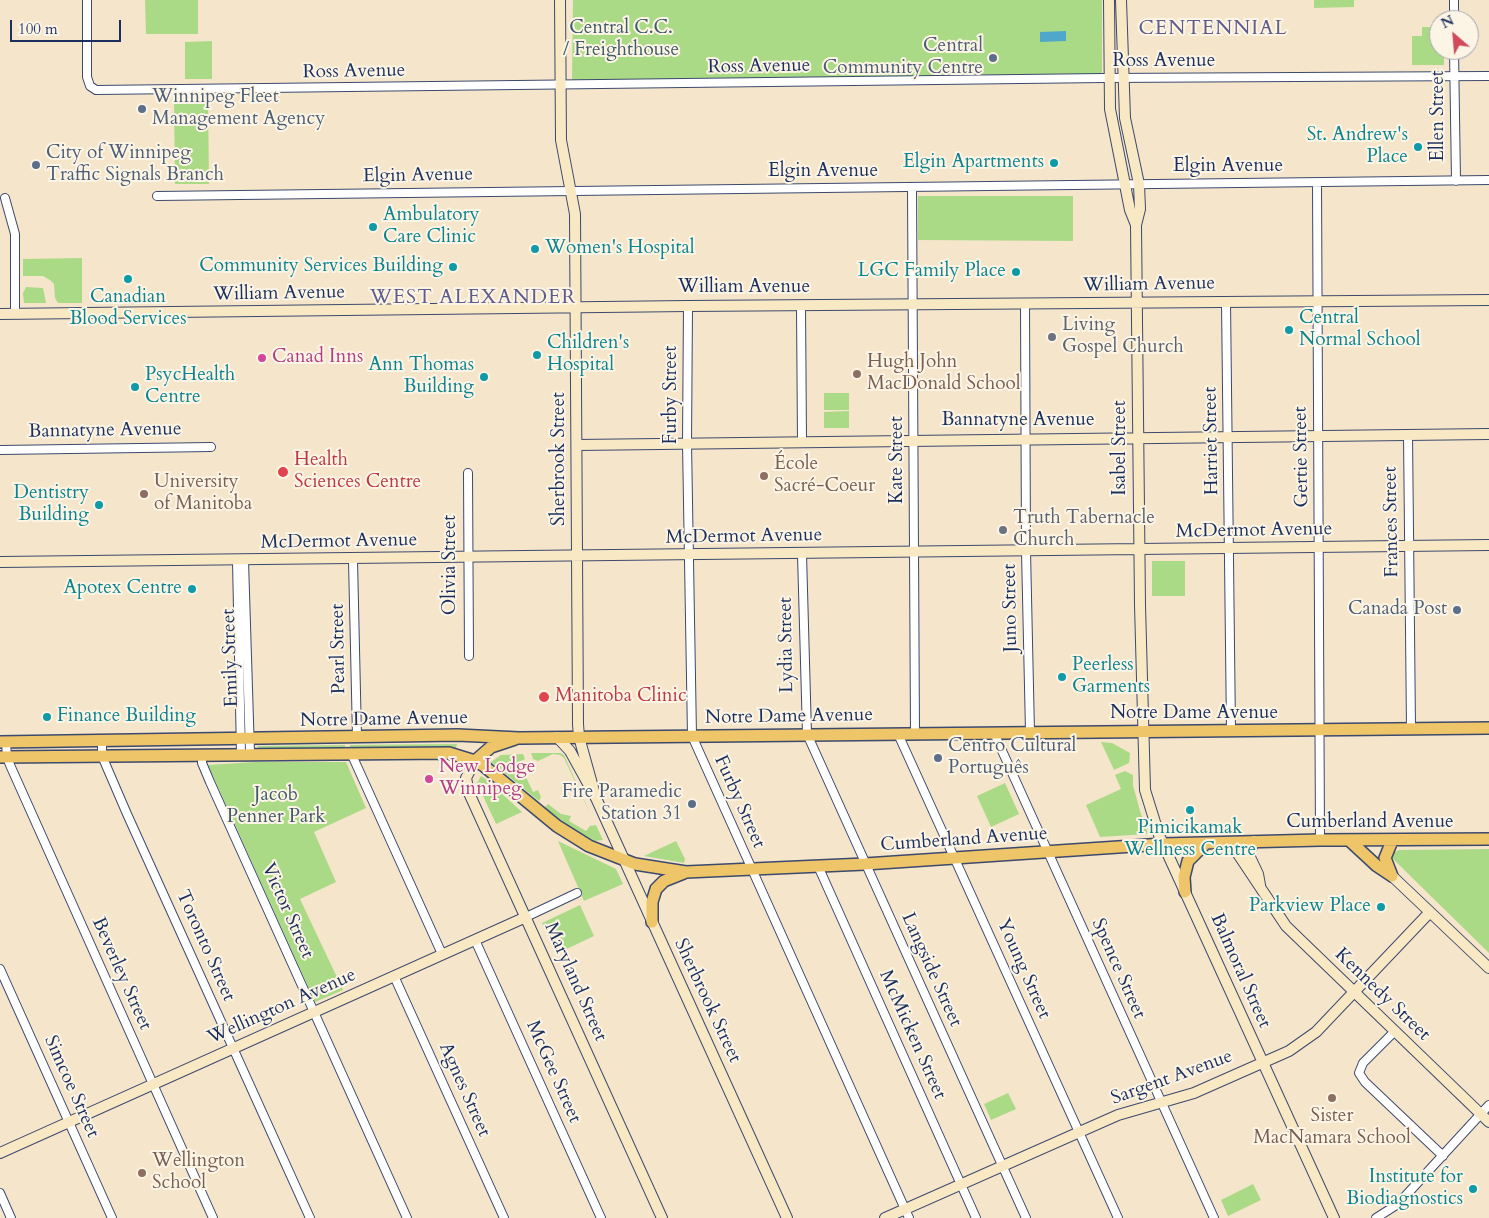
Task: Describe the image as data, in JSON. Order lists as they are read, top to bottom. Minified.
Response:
{"streets":{"main road":["Notre Dame Avenue","Cumberland Avenue"],"street":["Ross Avenue","Ellen Street","Elgin Avenue","William Avenue","Furby Street","Bannatyne Avenue","Harriet Street","Isabel Street","Gertie Street","Sherbrook Street","Kate Street","Frances Street","McDermot Avenue","Olivia Street","Juno Street","Lydia Street","Pearl Street","Emily Street","Victor Street","Toronto Street","Young Street","Spence Street","Langside Street","Balmoral Street","Beverley Street","Maryland Street","Kennedy Street","Wellington Avenue","McMicken Street","McGee Street","Sargent Avenue","Simcoe Street","Agnes Street"]},"crossings":[["Ross Avenue","Ellen Street"],["Ross Avenue","Isabel Street"],["Ross Avenue","Sherbrook Street"],["Ellen Street","Elgin Avenue"],["Elgin Avenue","Isabel Street"],["Elgin Avenue","Gertie Street"],["Elgin Avenue","Sherbrook Street"],["Elgin Avenue","Kate Street"],["William Avenue","Furby Street"],["William Avenue","Harriet Street"],["William Avenue","Isabel Street"],["William Avenue","Gertie Street"],["William Avenue","Sherbrook Street"],["William Avenue","Kate Street"],["William Avenue","Juno Street"],["Furby Street","Bannatyne Avenue"],["Furby Street","McDermot Avenue"],["Furby Street","Notre Dame Avenue"],["Furby Street","Cumberland Avenue"],["Furby Street","Sargent Avenue"],["Bannatyne Avenue","Harriet Street"],["Bannatyne Avenue","Isabel Street"],["Bannatyne Avenue","Gertie Street"],["Bannatyne Avenue","Sherbrook Street"],["Bannatyne Avenue","Kate Street"],["Bannatyne Avenue","Frances Street"],["Bannatyne Avenue","Juno Street"],["Harriet Street","McDermot Avenue"],["Harriet Street","Notre Dame Avenue"],["Isabel Street","McDermot Avenue"],["Isabel Street","Notre Dame Avenue"],["Isabel Street","Balmoral Street"],["Gertie Street","McDermot Avenue"],["Gertie Street","Notre Dame Avenue"],["Gertie Street","Cumberland Avenue"],["Sherbrook Street","McDermot Avenue"],["Sherbrook Street","Notre Dame Avenue"],["Sherbrook Street","Cumberland Avenue"],["Kate Street","McDermot Avenue"],["Kate Street","Notre Dame Avenue"],["Frances Street","McDermot Avenue"],["Frances Street","Notre Dame Avenue"],["McDermot Avenue","Olivia Street"],["McDermot Avenue","Juno Street"],["McDermot Avenue","Lydia Street"],["McDermot Avenue","Pearl Street"],["McDermot Avenue","Emily Street"],["Juno Street","Notre Dame Avenue"],["Lydia Street","Notre Dame Avenue"],["Lydia Street","Langside Street"],["Pearl Street","Notre Dame Avenue"],["Emily Street","Notre Dame Avenue"],["Notre Dame Avenue","Cumberland Avenue"],["Notre Dame Avenue","Victor Street"],["Notre Dame Avenue","Toronto Street"],["Notre Dame Avenue","Young Street"],["Notre Dame Avenue","Spence Street"],["Notre Dame Avenue","Langside Street"],["Notre Dame Avenue","Balmoral Street"],["Notre Dame Avenue","Beverley Street"],["Notre Dame Avenue","Maryland Street"],["Cumberland Avenue","Young Street"],["Cumberland Avenue","Spence Street"],["Cumberland Avenue","Langside Street"],["Cumberland Avenue","Balmoral Street"],["Cumberland Avenue","Maryland Street"],["Cumberland Avenue","Kennedy Street"],["Cumberland Avenue","McMicken Street"],["Victor Street","Wellington Avenue"],["Toronto Street","Wellington Avenue"],["Young Street","Sargent Avenue"],["Spence Street","Sargent Avenue"],["Langside Street","Sargent Avenue"],["Balmoral Street","Sargent Avenue"],["Beverley Street","Wellington Avenue"],["Maryland Street","Wellington Avenue"],["Kennedy Street","Sargent Avenue"],["Wellington Avenue","McGee Street"],["Wellington Avenue","Simcoe Street"],["Wellington Avenue","Agnes Street"],["McMicken Street","Sargent Avenue"]],"districts":["CENTENNIAL","WEST ALEXANDER"],"parks":["Central C.C. / Freighthouse","Jacob Penner Park"],"places":["Central Community Centre","Winnipeg Fleet Management Agency","St. Andrew's Place","Elgin Apartments","City of Winnipeg Traffic Signals Branch","Ambulatory Care Clinic","Women's Hospital","Community Services Building","LGC Family Place","Canadian Blood Services","Central Normal School","Living Gospel Church","Children's Hospital","Canad Inns","Hugh John MacDonald School","Ann Thomas Building","PsycHealth Centre","Health Sciences Centre","École Sacré-Coeur","University of Manitoba","Dentistry Building","Truth Tabernacle Church","Apotex Centre","Canada Post","Peerless Garments","Manitoba Clinic","Finance Building","Centro Cultural Português","New Lodge Winnipeg","Fire Paramedic Station 31","Pimicikamak Wellness Centre","Parkview Place","Sister MacNamara School","Wellington School","Institute for Biodiagnostics"],"scale_bar":"100 m","north":"top left"}
